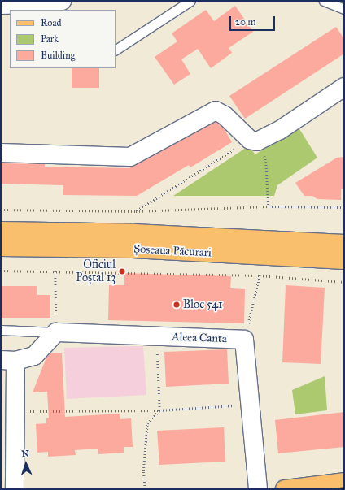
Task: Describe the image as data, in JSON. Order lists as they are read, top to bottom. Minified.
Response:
{"streets":{"main road":["Șoseaua Păcurari"],"street":["Aleea Canta"]},"places":["Oficiul Poștal 13","Bloc 541"],"legend":["Road","Park","Building"],"scale_bar":"20 m","north":"top"}
